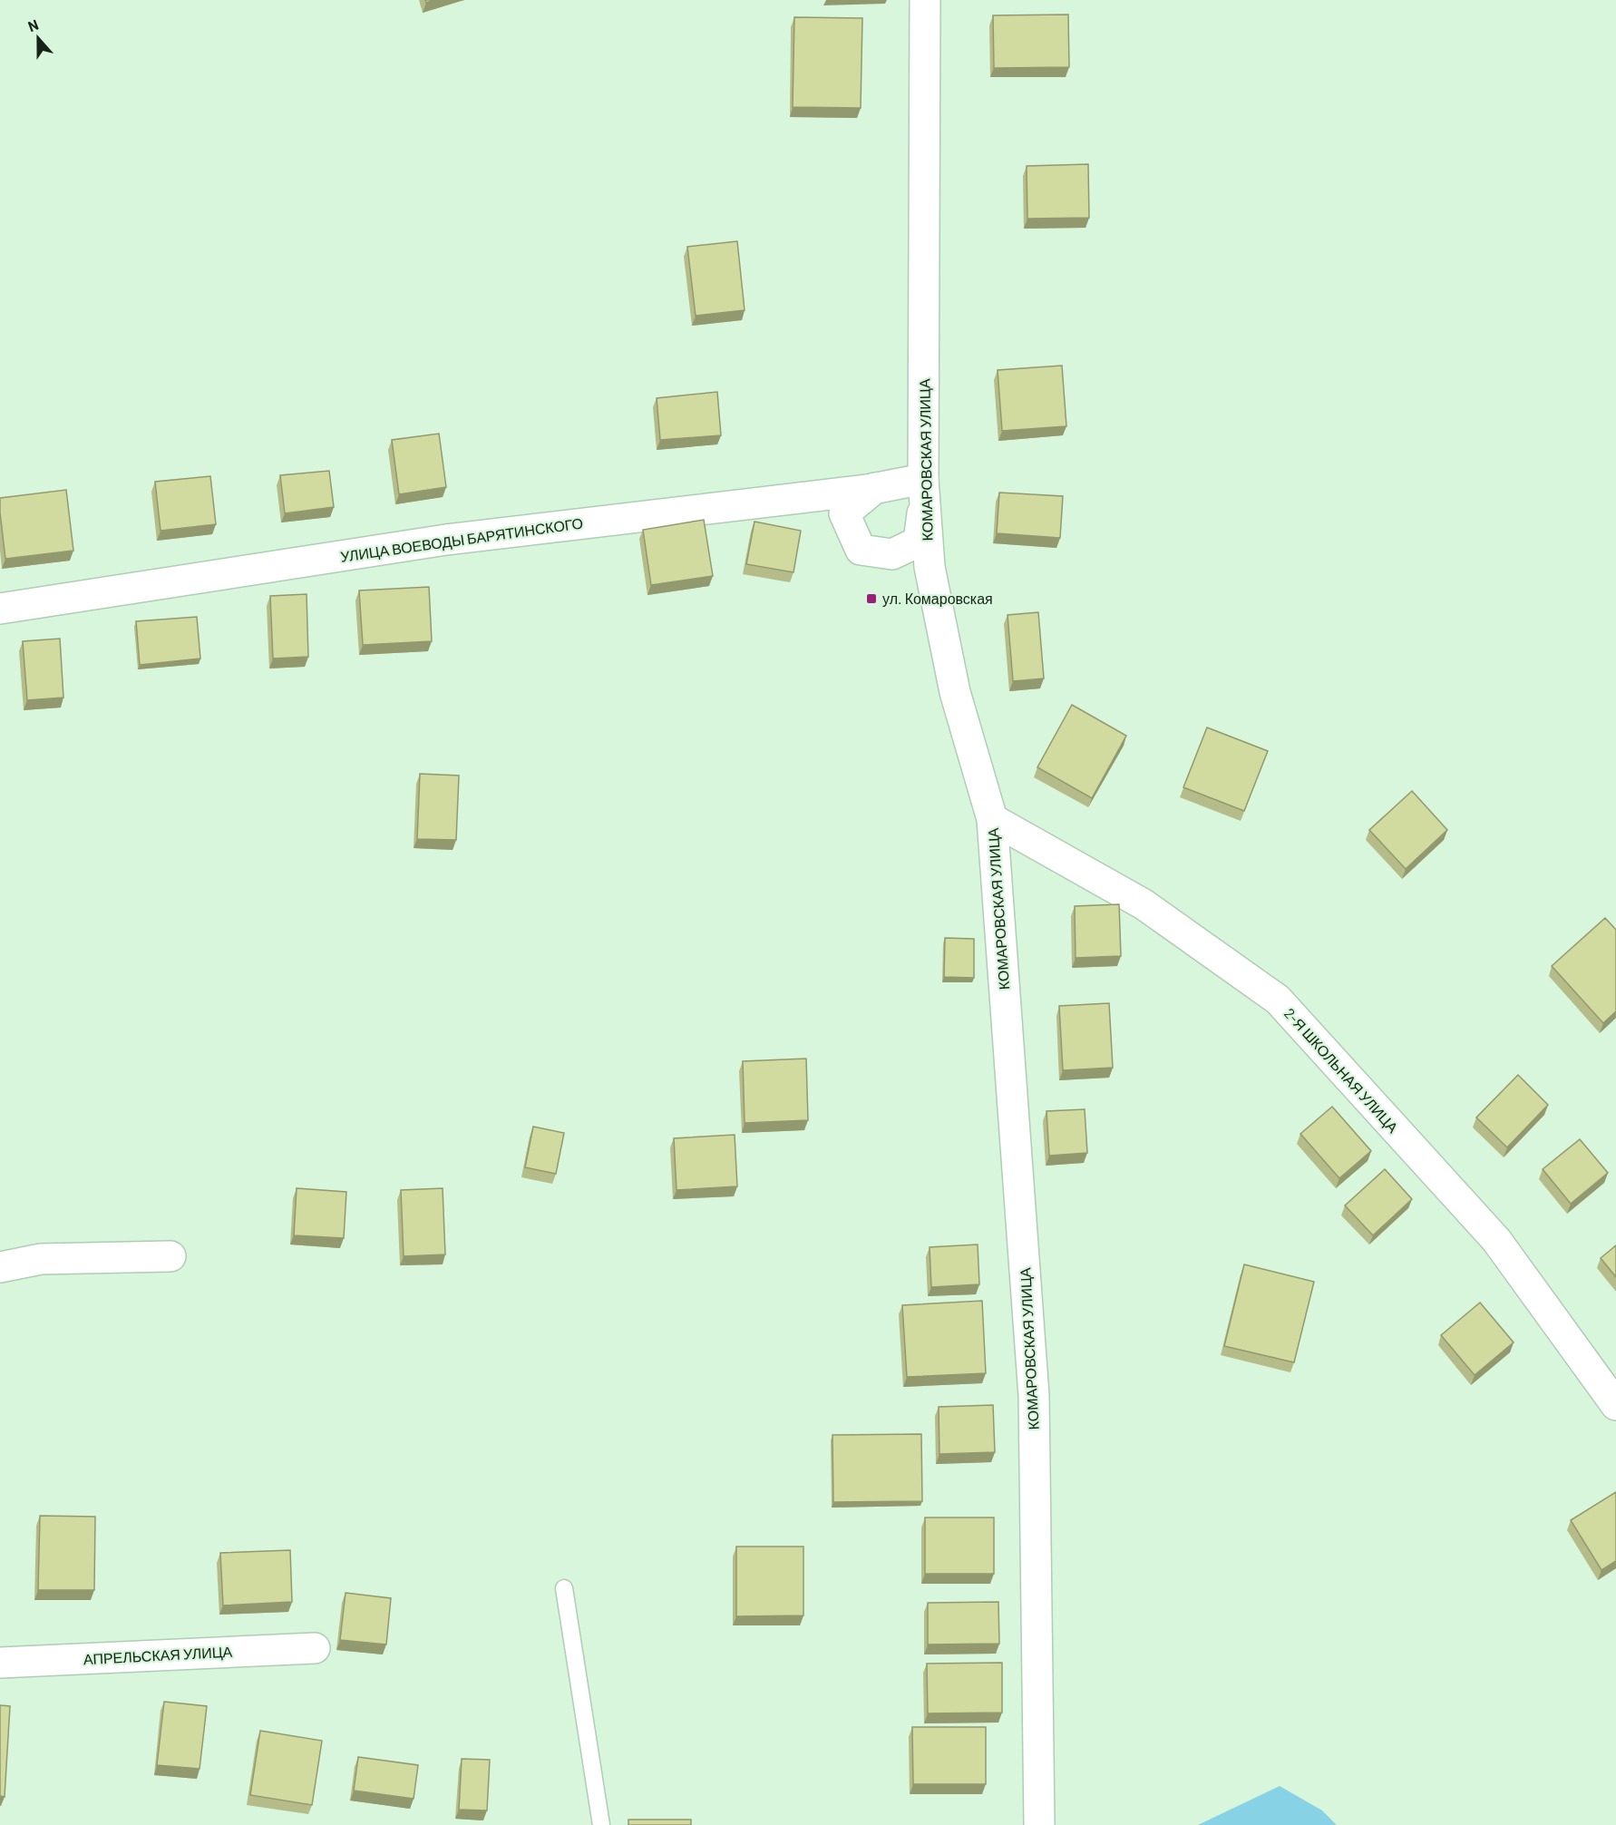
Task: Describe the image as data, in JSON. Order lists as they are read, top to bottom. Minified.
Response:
{"streets":{"street":["КОМАРОВСКАЯ УЛИЦА","УЛИЦА ВОЕВОДЫ БАРЯТИНСКОГО","2-Я ШКОЛЬНАЯ УЛИЦА","АПРЕЛЬСКАЯ УЛИЦА"]},"crossings":[["КОМАРОВСКАЯ УЛИЦА","УЛИЦА ВОЕВОДЫ БАРЯТИНСКОГО"],["КОМАРОВСКАЯ УЛИЦА","2-Я ШКОЛЬНАЯ УЛИЦА"]],"places":{"transit":["ул. Комаровская"]},"north":"top"}
